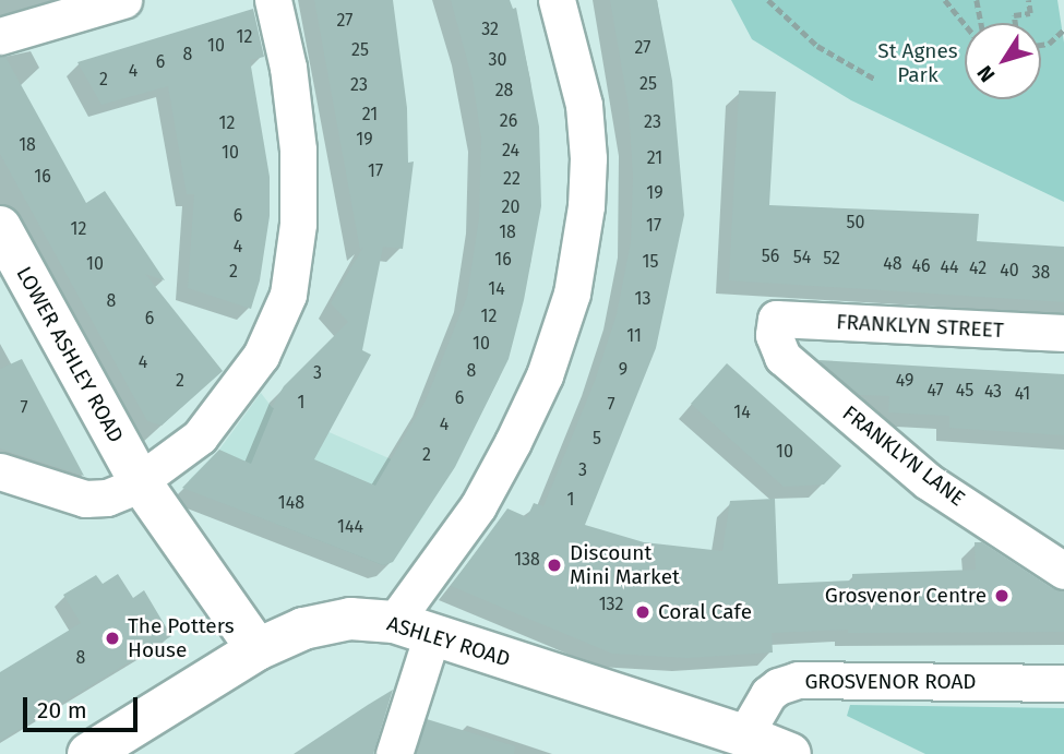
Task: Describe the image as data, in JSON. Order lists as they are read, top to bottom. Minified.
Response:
{"streets":{"main road":["LOWER ASHLEY ROAD","ASHLEY ROAD"],"street":["FRANKLYN STREET","FRANKLYN LANE","GROSVENOR ROAD"]},"crossings":[["FRANKLYN STREET","FRANKLYN LANE"],["ASHLEY ROAD","GROSVENOR ROAD"]],"parks":["St Agnes Park"],"places":["Discount Mini Market","Grosvenor Centre","Coral Cafe","The Potters House"],"house_numbers":["27","32","12","10","27","25","8","30","6","4","2","25","23","28","21","26","23","12","19","18","24","10","21","17","16","22","19","20","6","50","17","12","18","4","56","54","52","16","15","10","48","46","44","42","40","2","38","14","13","8","12","6","11","10","4","9","8","3","2","49","47","45","43","41","6","1","7","7","14","4","5","10","2","3","1","148","144","138","132","8"],"scale_bar":"20 m","north":"bottom left"}
